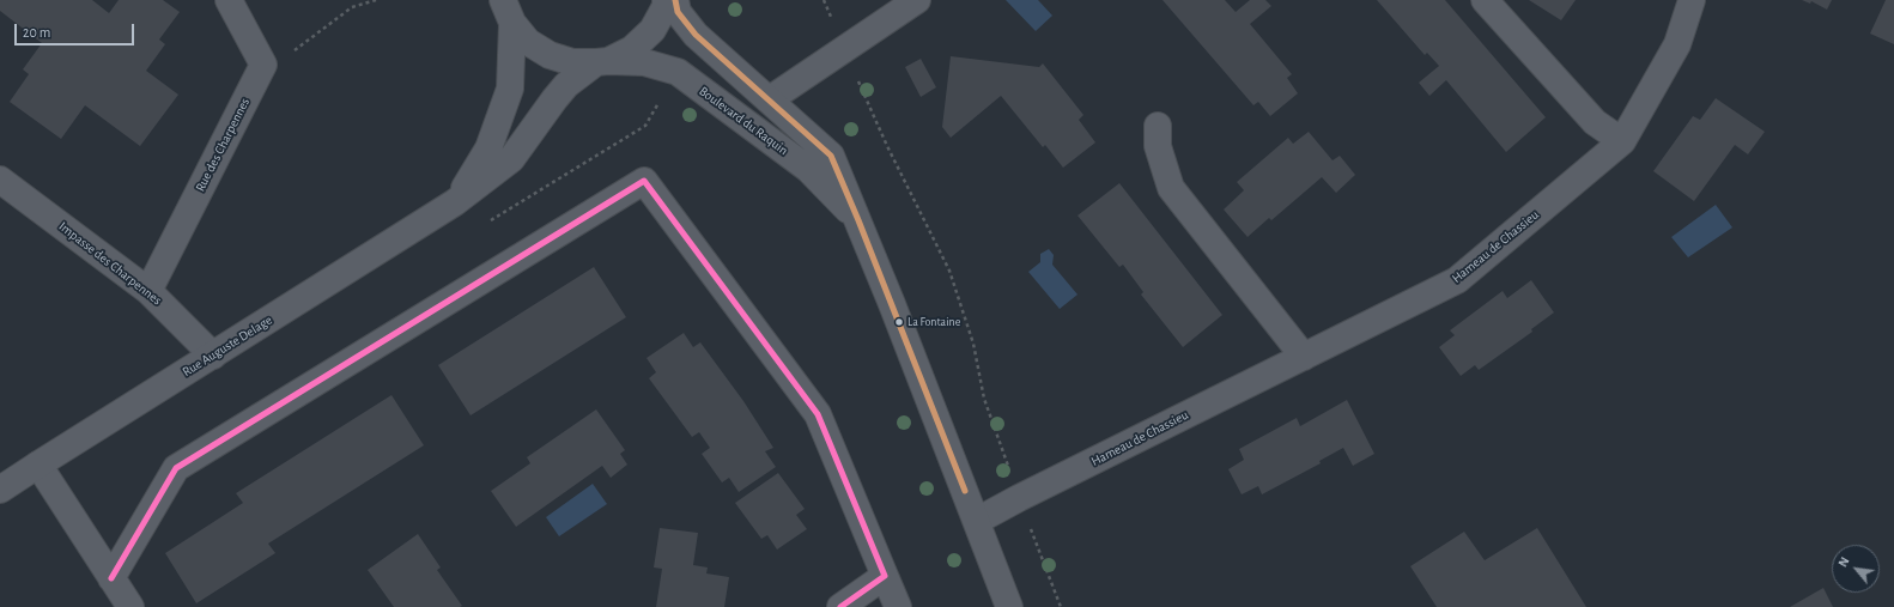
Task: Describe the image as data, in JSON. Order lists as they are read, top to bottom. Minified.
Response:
{"streets":{"street":["Boulevard du Raquin","Rue des Charpennes","Hameau de Chassieu","Impasse des Charpennes","Rue Auguste Delage"]},"crossings":[["Boulevard du Raquin","Hameau de Chassieu"],["Boulevard du Raquin","Rue Auguste Delage"],["Rue des Charpennes","Impasse des Charpennes"],["Impasse des Charpennes","Rue Auguste Delage"]],"places":["La Fontaine"],"scale_bar":"20 m","north":"top left"}
